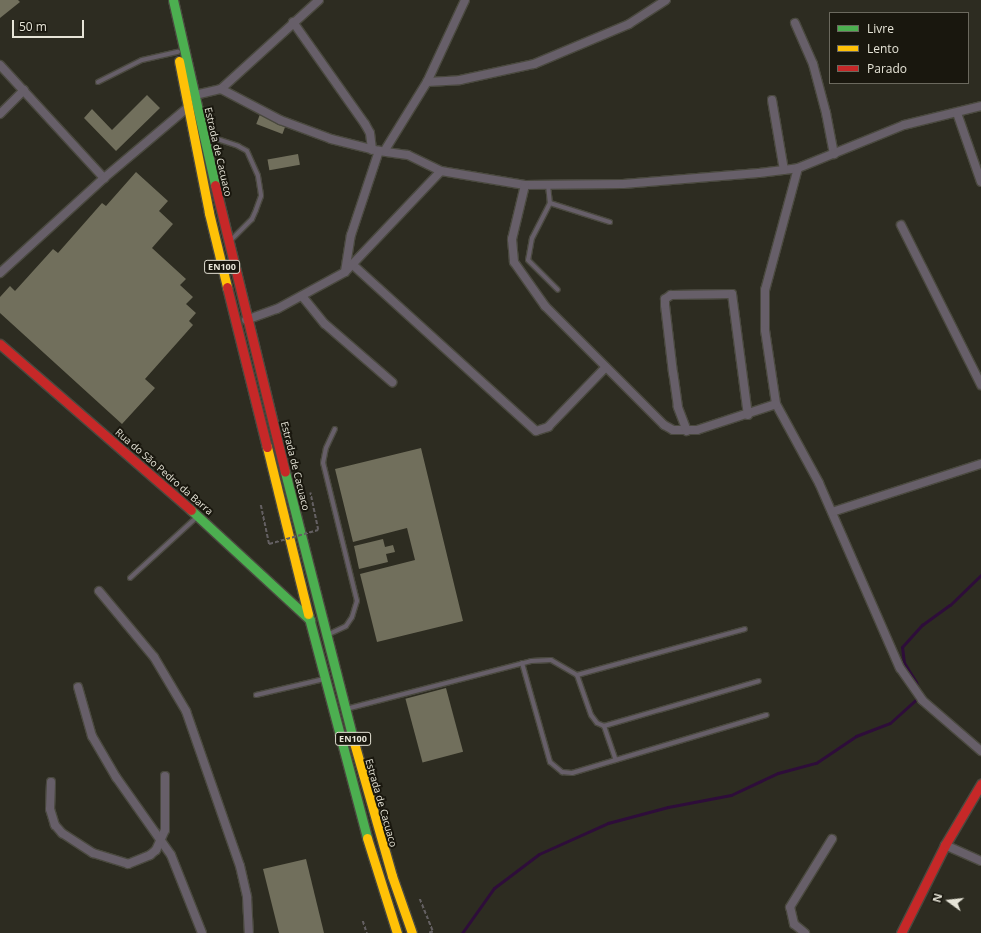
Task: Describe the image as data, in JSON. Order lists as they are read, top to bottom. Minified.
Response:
{"streets":{"main road":["Estrada de Cacuaco","EN100","Rua do São Pedro da Barra"]},"crossings":[["Estrada de Cacuaco","Rua do São Pedro da Barra"]],"legend":["Livre","Lento","Parado"],"scale_bar":"50 m","north":"left"}
